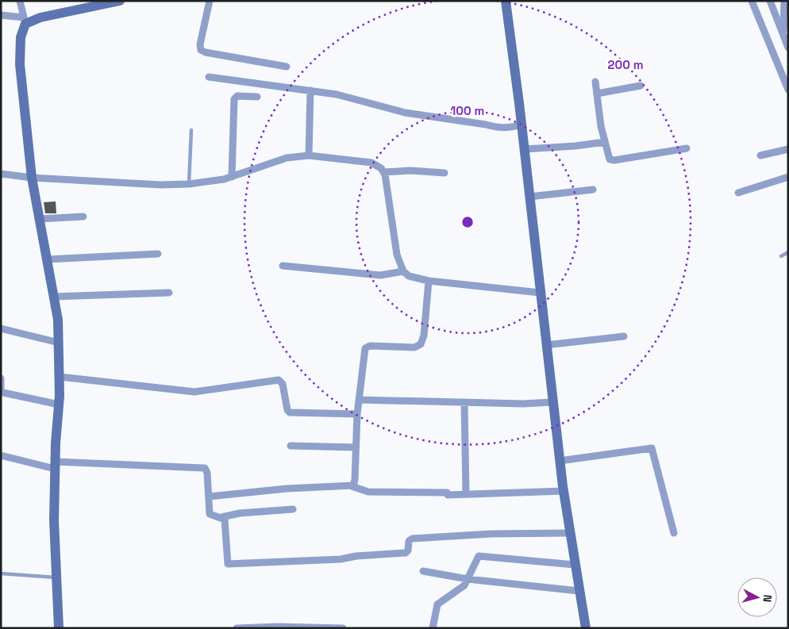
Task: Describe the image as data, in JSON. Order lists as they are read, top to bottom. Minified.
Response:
{"north":"right","rings":["200 m","100 m"]}
